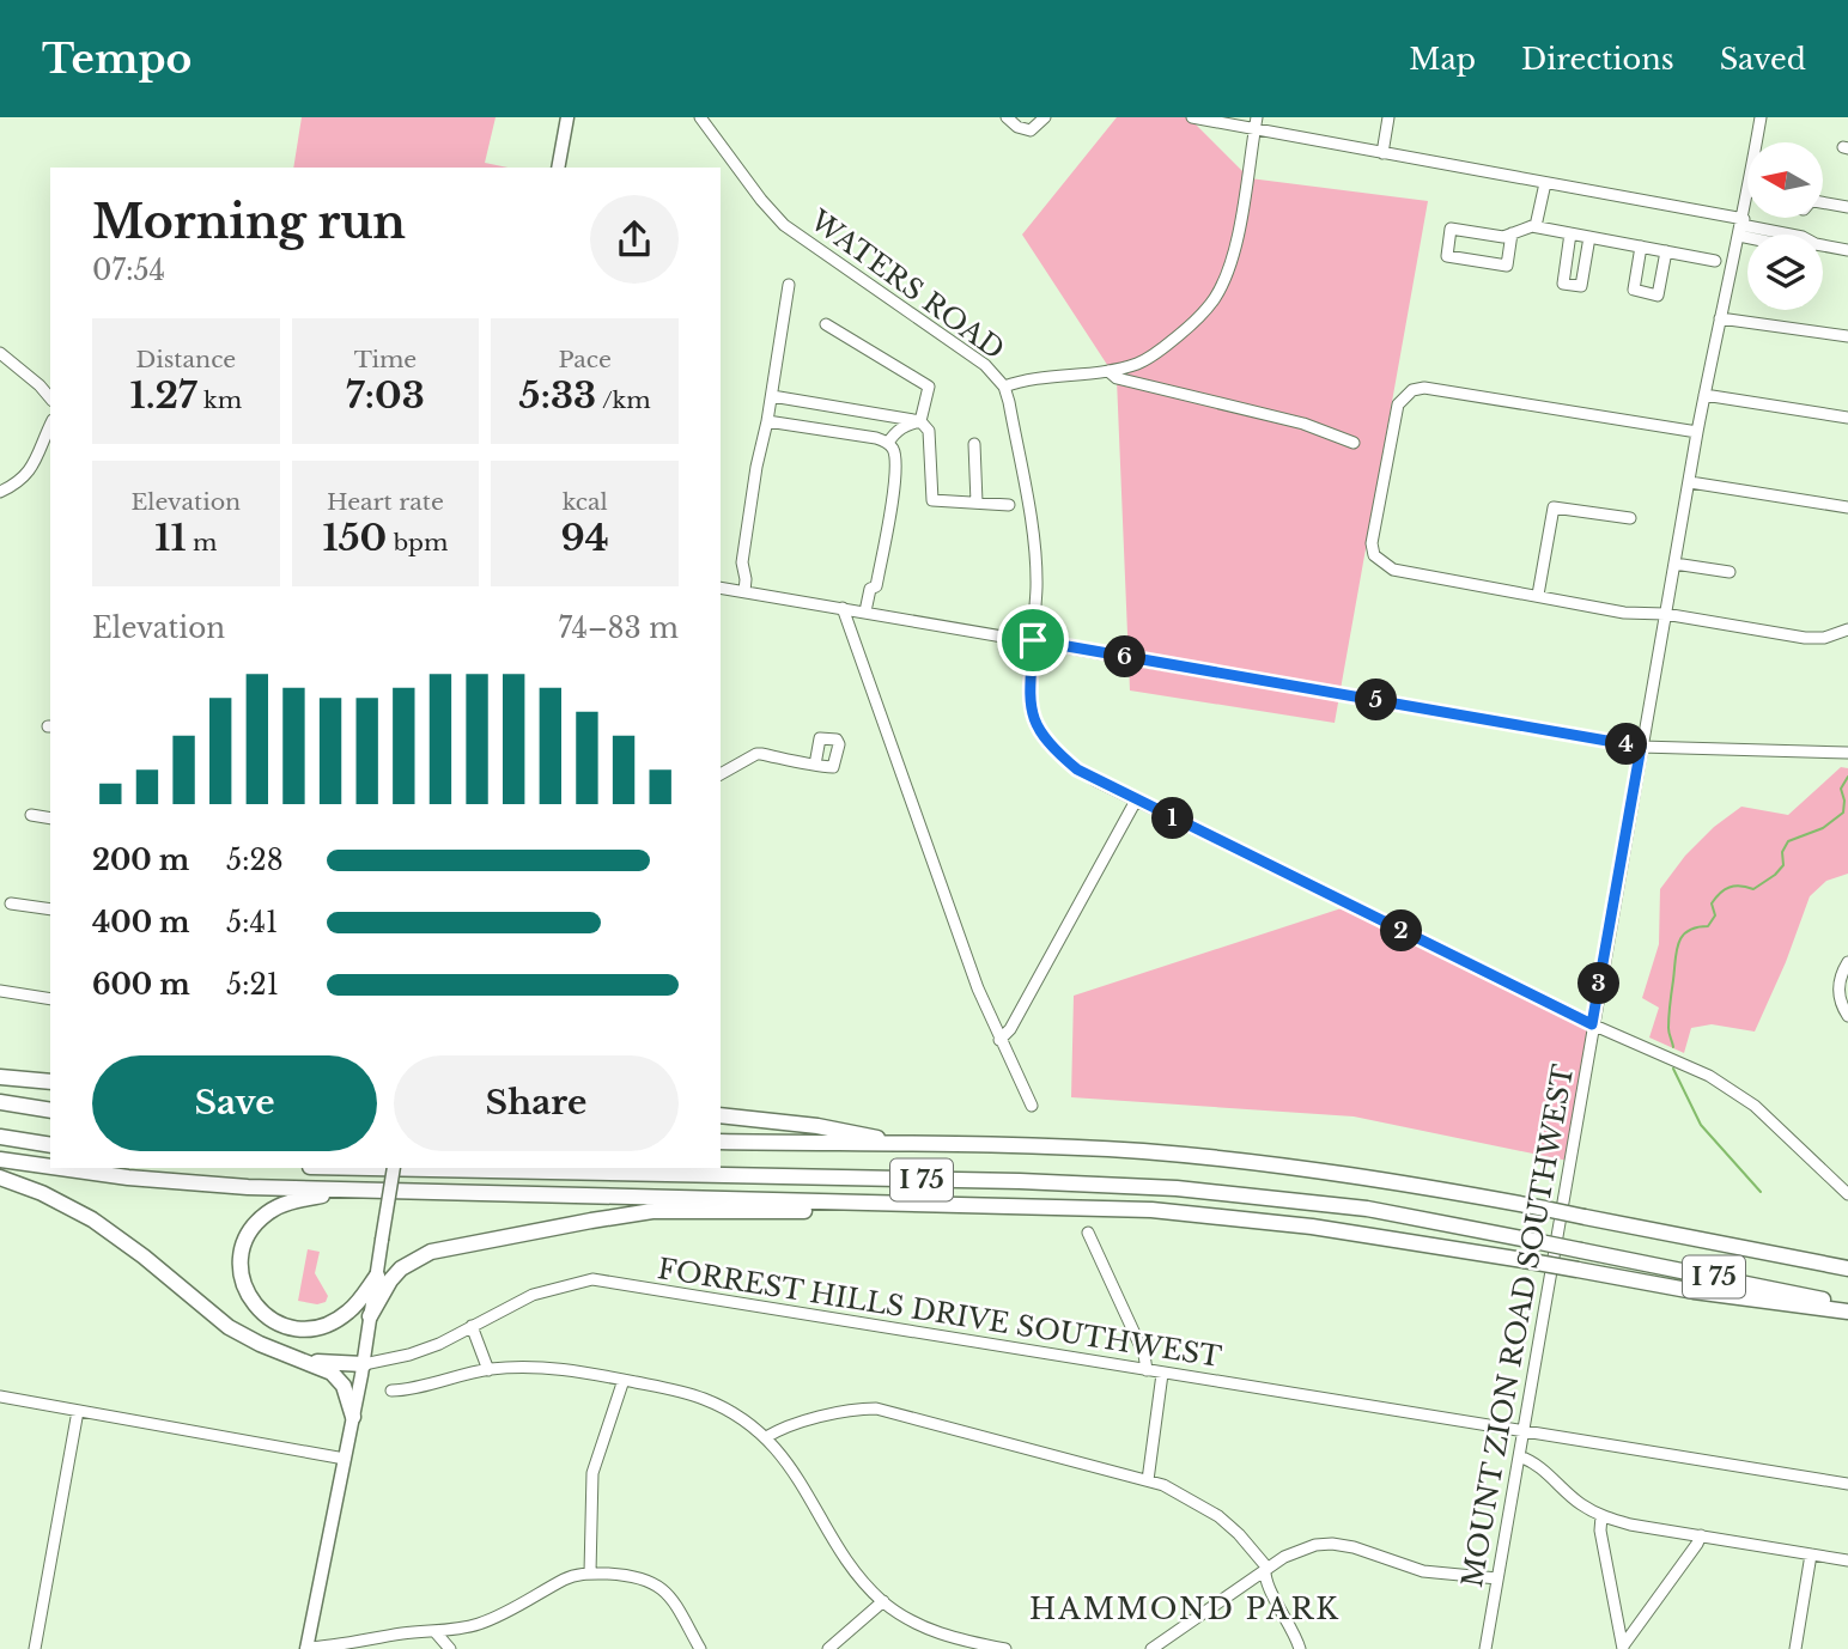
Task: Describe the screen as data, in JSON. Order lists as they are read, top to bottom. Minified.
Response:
{"streets":{"highway":["I 75"],"street":["WATERS ROAD","FORREST HILLS DRIVE SOUTHWEST","MOUNT ZION ROAD SOUTHWEST"]},"crossings":[["WATERS ROAD","MOUNT ZION ROAD SOUTHWEST"],["FORREST HILLS DRIVE SOUTHWEST","MOUNT ZION ROAD SOUTHWEST"]],"districts":["HAMMOND PARK"],"north":"left","page":{"header":"Tempo","nav":["Map","Directions","Saved"],"heading":["Morning run","07:54"],"stats":[["Distance","1.27 km"],["Time","7:03"],["Pace","5:33 /km"],["Elevation","11 m"],["Heart rate","150 bpm"],["kcal","94"]],"chart":["Elevation","74–83 m"],"pins":["6","5","4","1","2","3"],"list":[{"name":"200 m","note":"5:28"},{"name":"400 m","note":"5:41"},{"name":"600 m","note":"5:21"}],"buttons":["Save","Share"]}}
